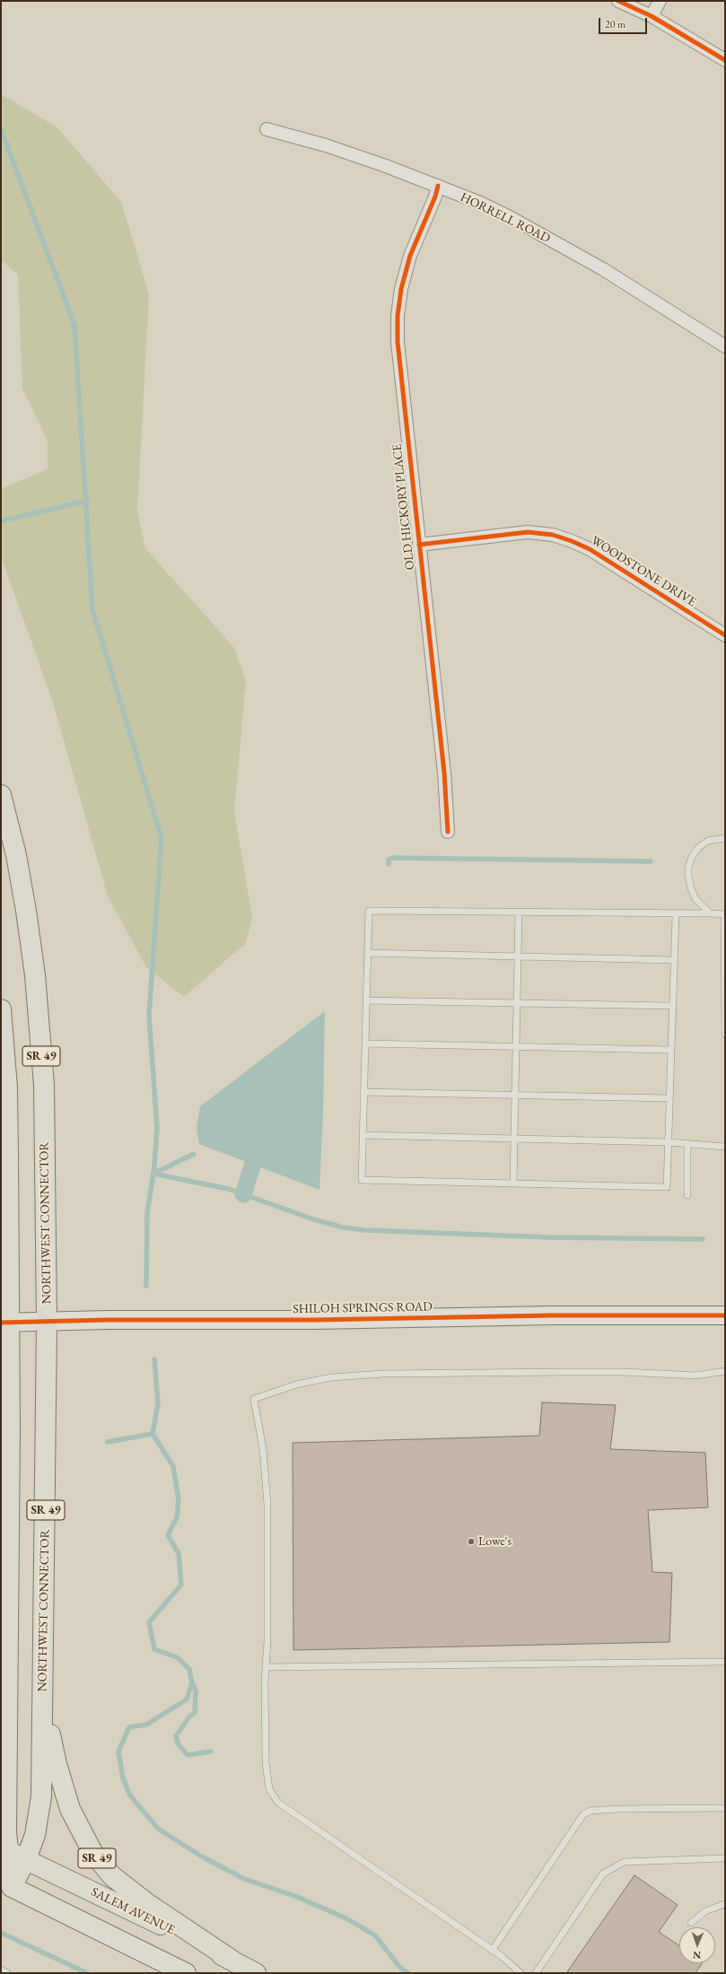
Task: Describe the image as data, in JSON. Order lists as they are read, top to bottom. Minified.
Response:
{"streets":{"highway":["SR 49","NORTHWEST CONNECTOR","SALEM AVENUE"],"street":["HORRELL ROAD","OLD HICKORY PLACE","WOODSTONE DRIVE","SHILOH SPRINGS ROAD"]},"crossings":[["HORRELL ROAD","OLD HICKORY PLACE"],["OLD HICKORY PLACE","WOODSTONE DRIVE"],["SR 49","NORTHWEST CONNECTOR"],["SR 49","SHILOH SPRINGS ROAD"],["SR 49","SALEM AVENUE"],["NORTHWEST CONNECTOR","SHILOH SPRINGS ROAD"]],"places":["Lowe's"],"scale_bar":"20 m","north":"bottom"}
